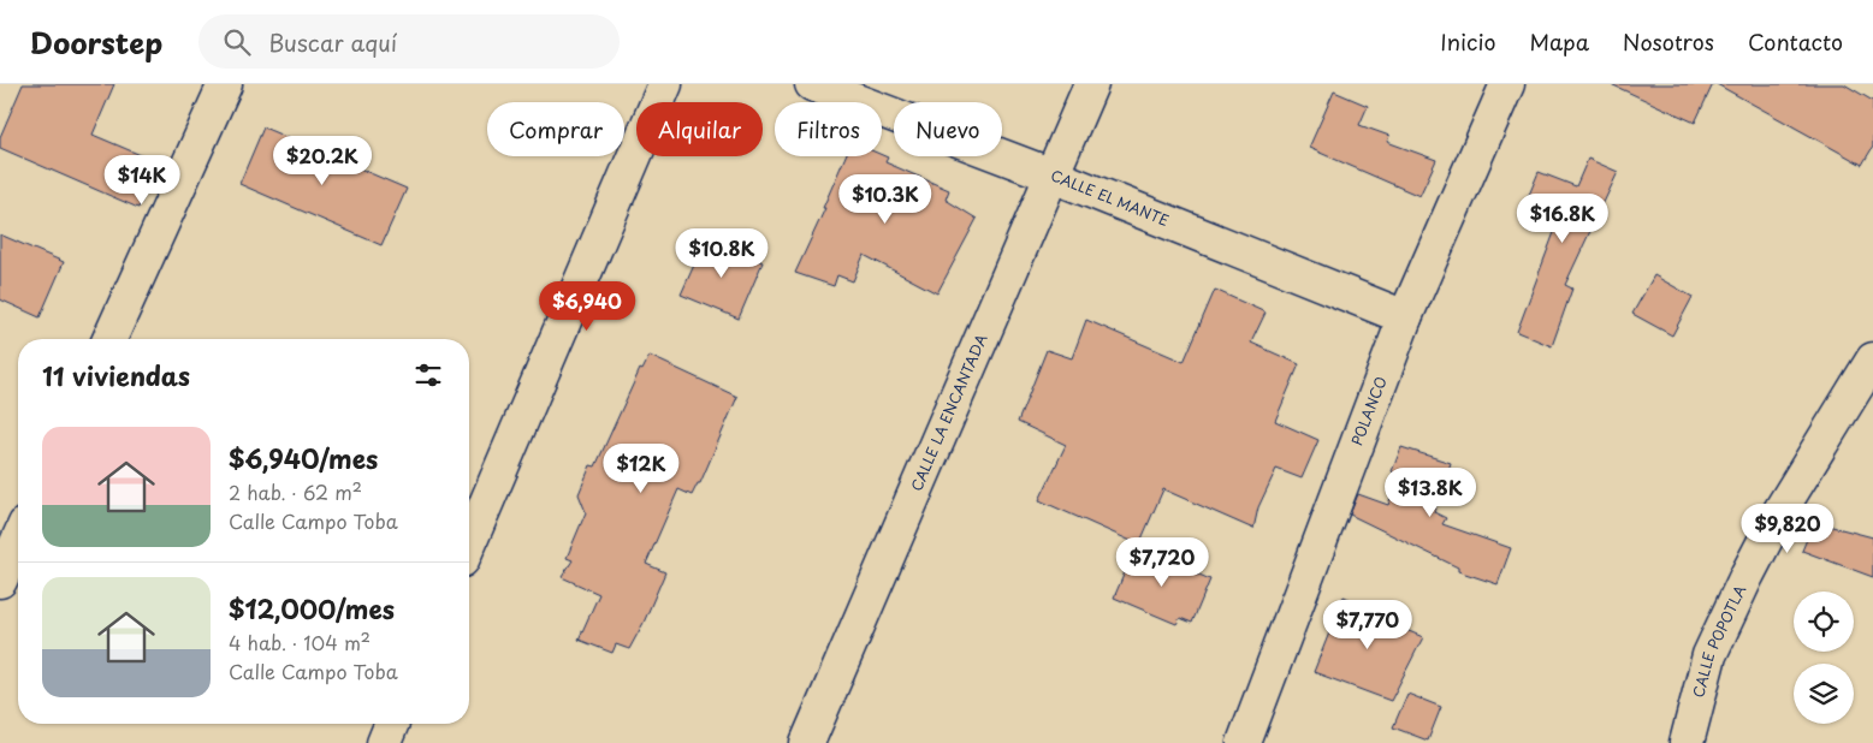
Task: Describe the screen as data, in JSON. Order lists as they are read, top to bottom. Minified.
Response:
{"streets":{"street":["CALLE EL MANTE","POLANCO","CALLE LA ENCANTADA","CALLE POPOTLA"]},"crossings":[["CALLE EL MANTE","POLANCO"],["CALLE EL MANTE","CALLE LA ENCANTADA"]],"page":{"header":"Doorstep","search":"Buscar aquí","nav":["Inicio","Mapa","Nosotros","Contacto"],"chip":["Comprar","Alquilar","Filtros","Nuevo"],"price":["$20.2K","$14K","$10.3K","$16.8K","$10.8K","$6,940","$12K","$13.8K","$9,820","$7,720","$7,770"],"heading":"11 viviendas","list":[{"name":"$6,940/mes","note":"2 hab. · 62 m² · Calle Campo Toba"},{"name":"$12,000/mes","note":"4 hab. · 104 m² · Calle Campo Toba"}]}}
